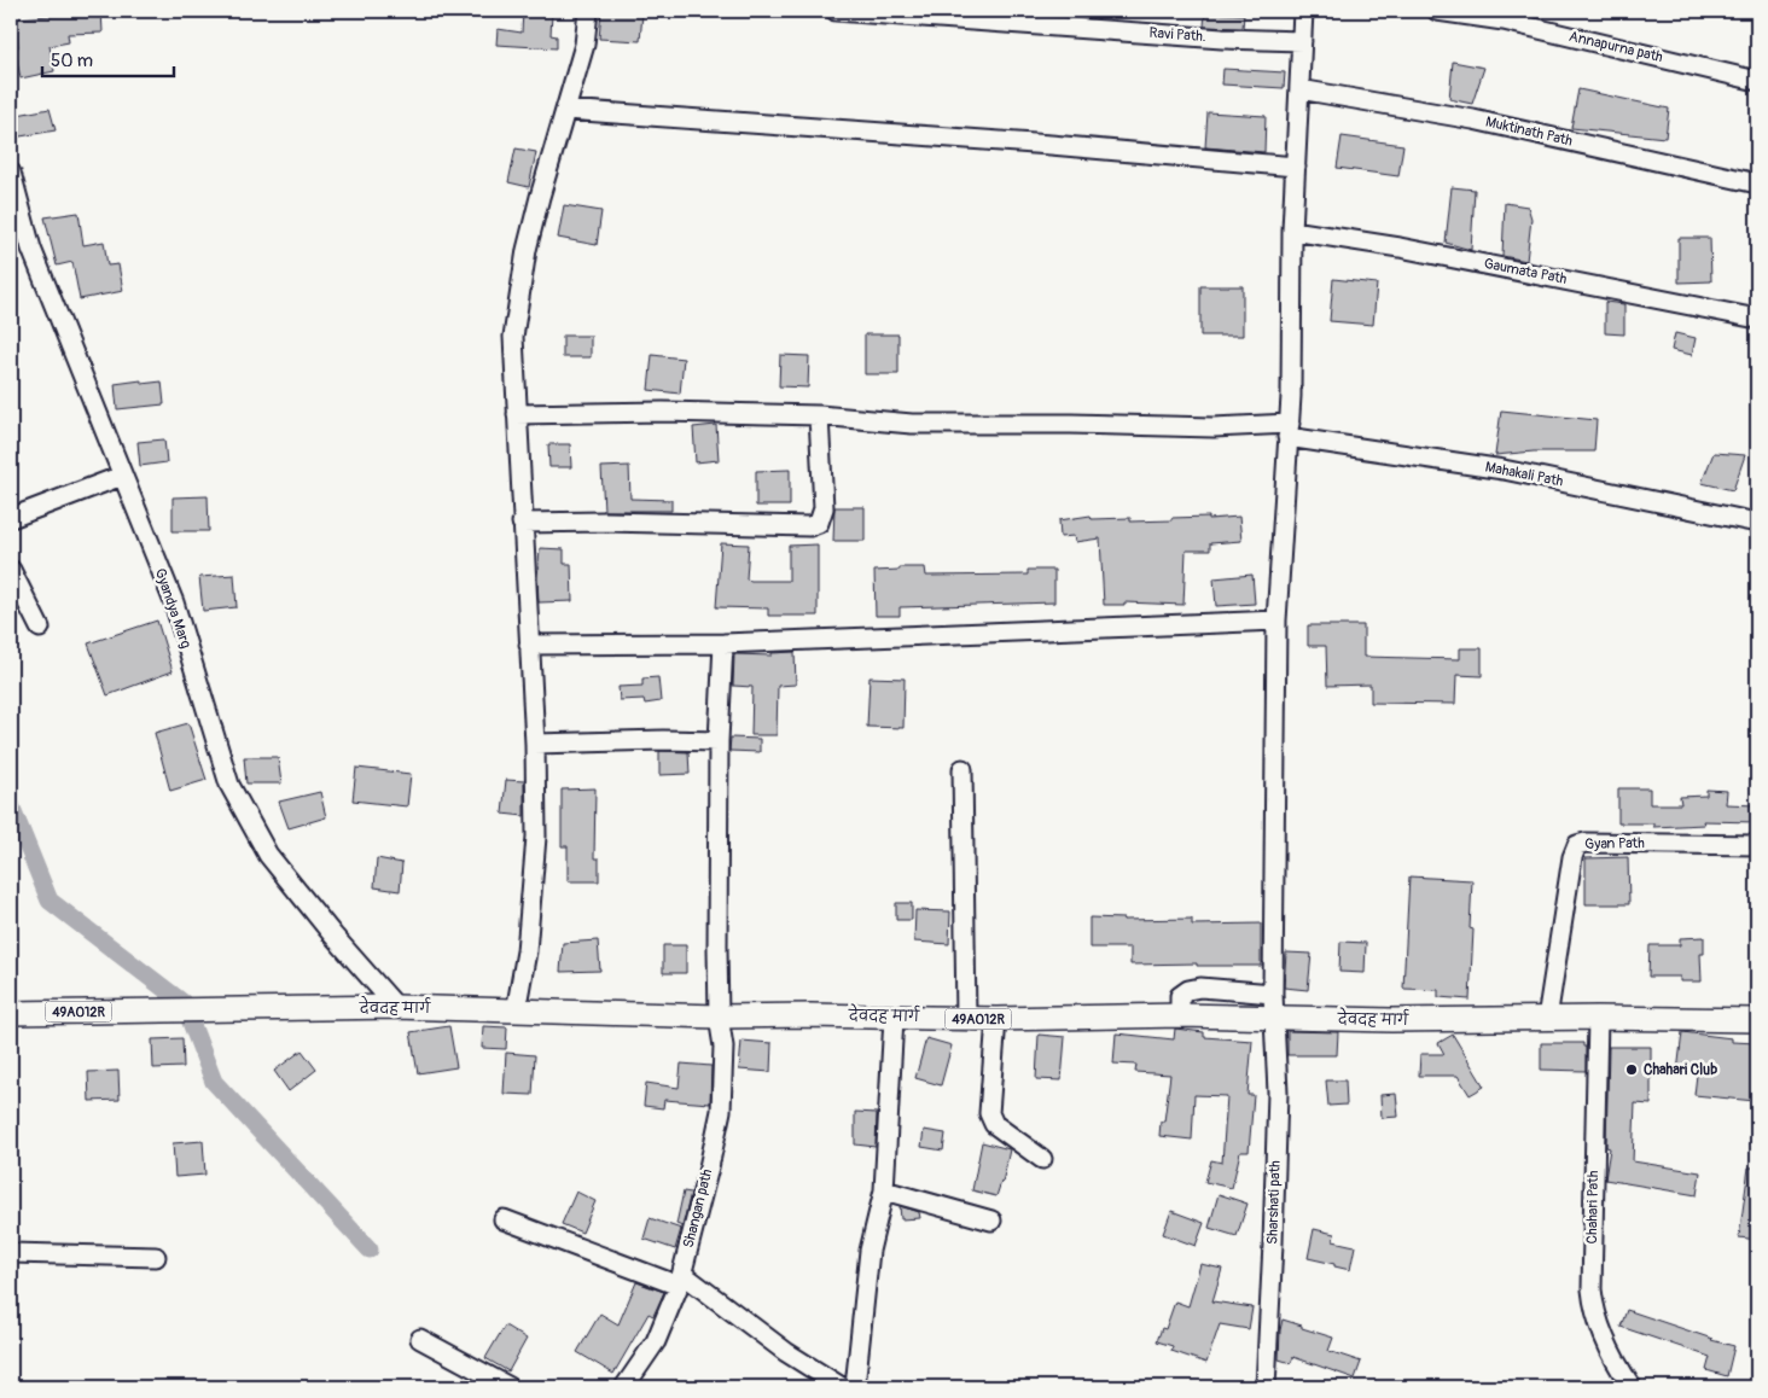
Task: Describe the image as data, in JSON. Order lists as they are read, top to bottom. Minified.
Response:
{"streets":{"main road":["देवदह मार्ग","49A012R"],"street":["Ravi Path.","Annapurna path","Muktinath Path","Gaumata Path","Mahakali Path","Gyandya Marg","Gyan Path","Sharshati path","Chahari Path","Shangan path"]},"crossings":[["Ravi Path.","Sharshati path"],["Muktinath Path","Sharshati path"],["Gaumata Path","Sharshati path"],["Mahakali Path","Sharshati path"],["Gyandya Marg","देवदह मार्ग"],["Gyan Path","देवदह मार्ग"],["देवदह मार्ग","Sharshati path"],["देवदह मार्ग","Chahari Path"],["देवदह मार्ग","Shangan path"]],"places":["Chahari Club"],"scale_bar":"50 m"}
